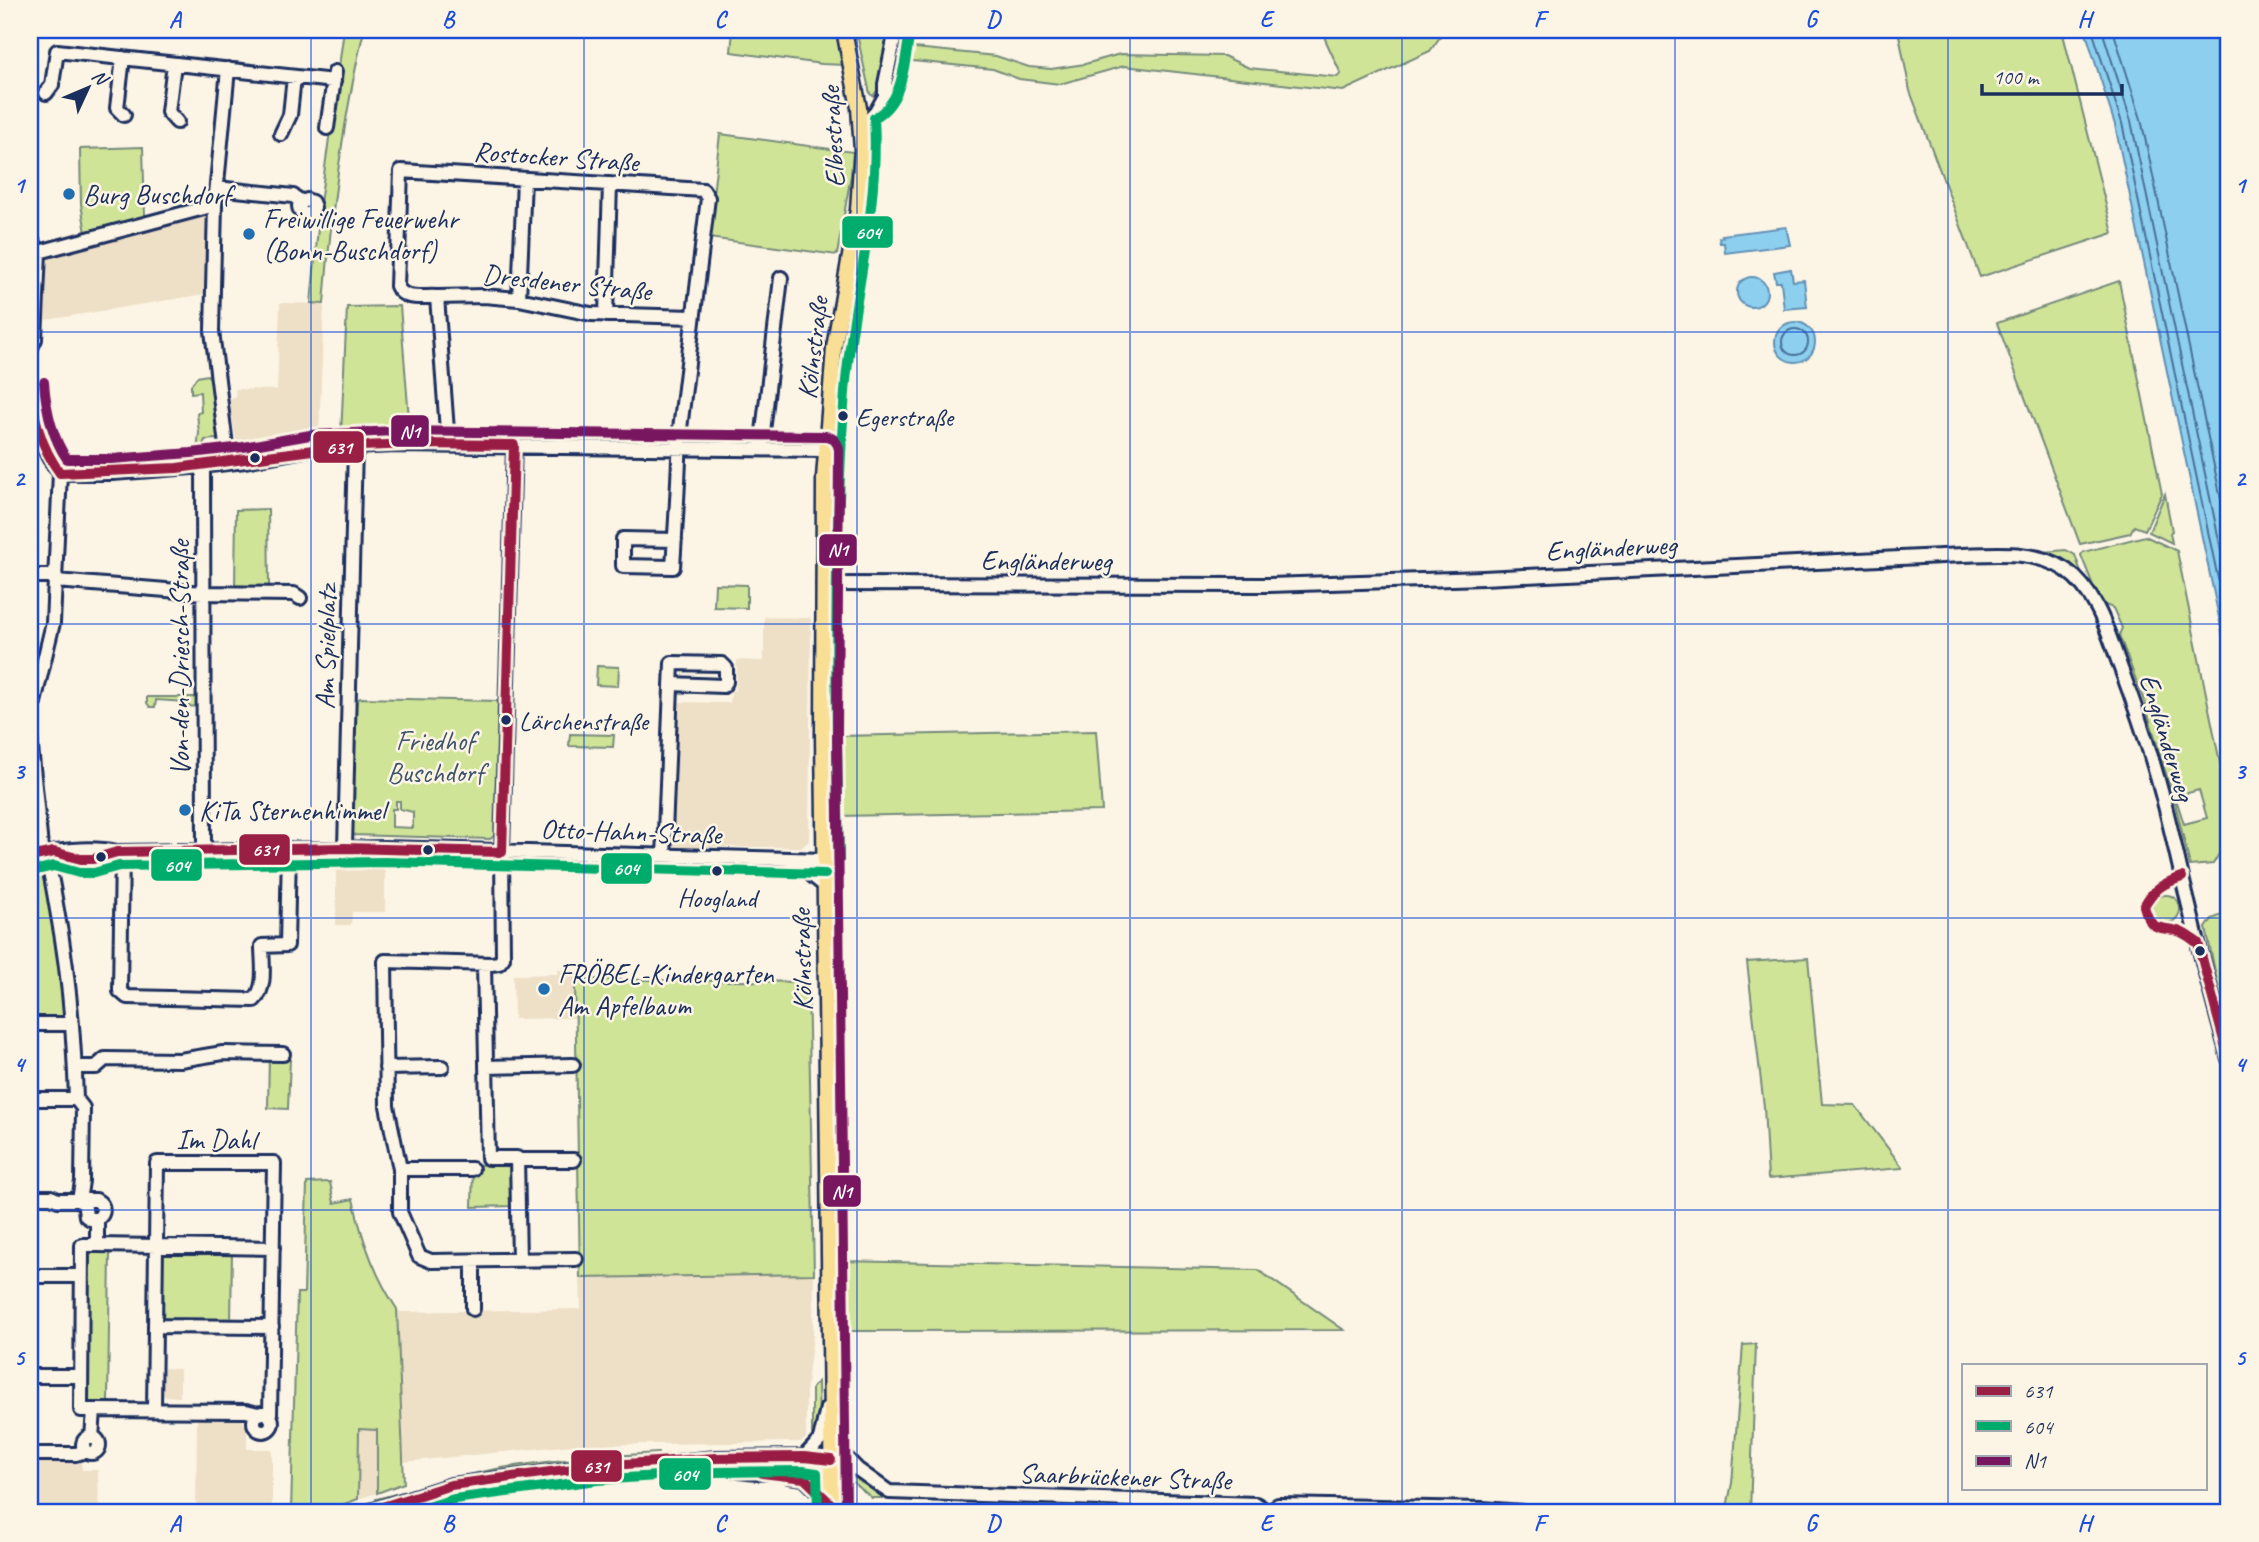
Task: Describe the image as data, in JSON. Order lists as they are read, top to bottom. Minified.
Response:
{"streets":{"main road":["Elbestraße","Kölnstraße"],"street":["Rostocker Straße","Dresdener Straße","Engländerweg","Am Spielplatz","Von-den-Driesch-Straße","Otto-Hahn-Straße","Im Dahl","Saarbrückener Straße"]},"crossings":[["Elbestraße","Kölnstraße"],["Rostocker Straße","Dresdener Straße"],["Kölnstraße","Engländerweg"],["Kölnstraße","Otto-Hahn-Straße"],["Kölnstraße","Saarbrückener Straße"],["Am Spielplatz","Otto-Hahn-Straße"],["Von-den-Driesch-Straße","Otto-Hahn-Straße"]],"parks":["Friedhof Buschdorf"],"places":["Burg Buschdorf","Freiwillige Feuerwehr (Bonn-Buschdorf)","Egerstraße","Lärchenstraße","KiTa Sternenhimmel","Hoogland","FRÖBEL-Kindergarten Am Apfelbaum"],"lines":["transit line 604","transit line N1","transit line 631"],"legend":["631","604","N1"],"scale_bar":"100 m","north":"top right","grid":{"columns":["A","B","C","D","E","F","G","H"],"rows":["1","2","3","4","5"]}}
